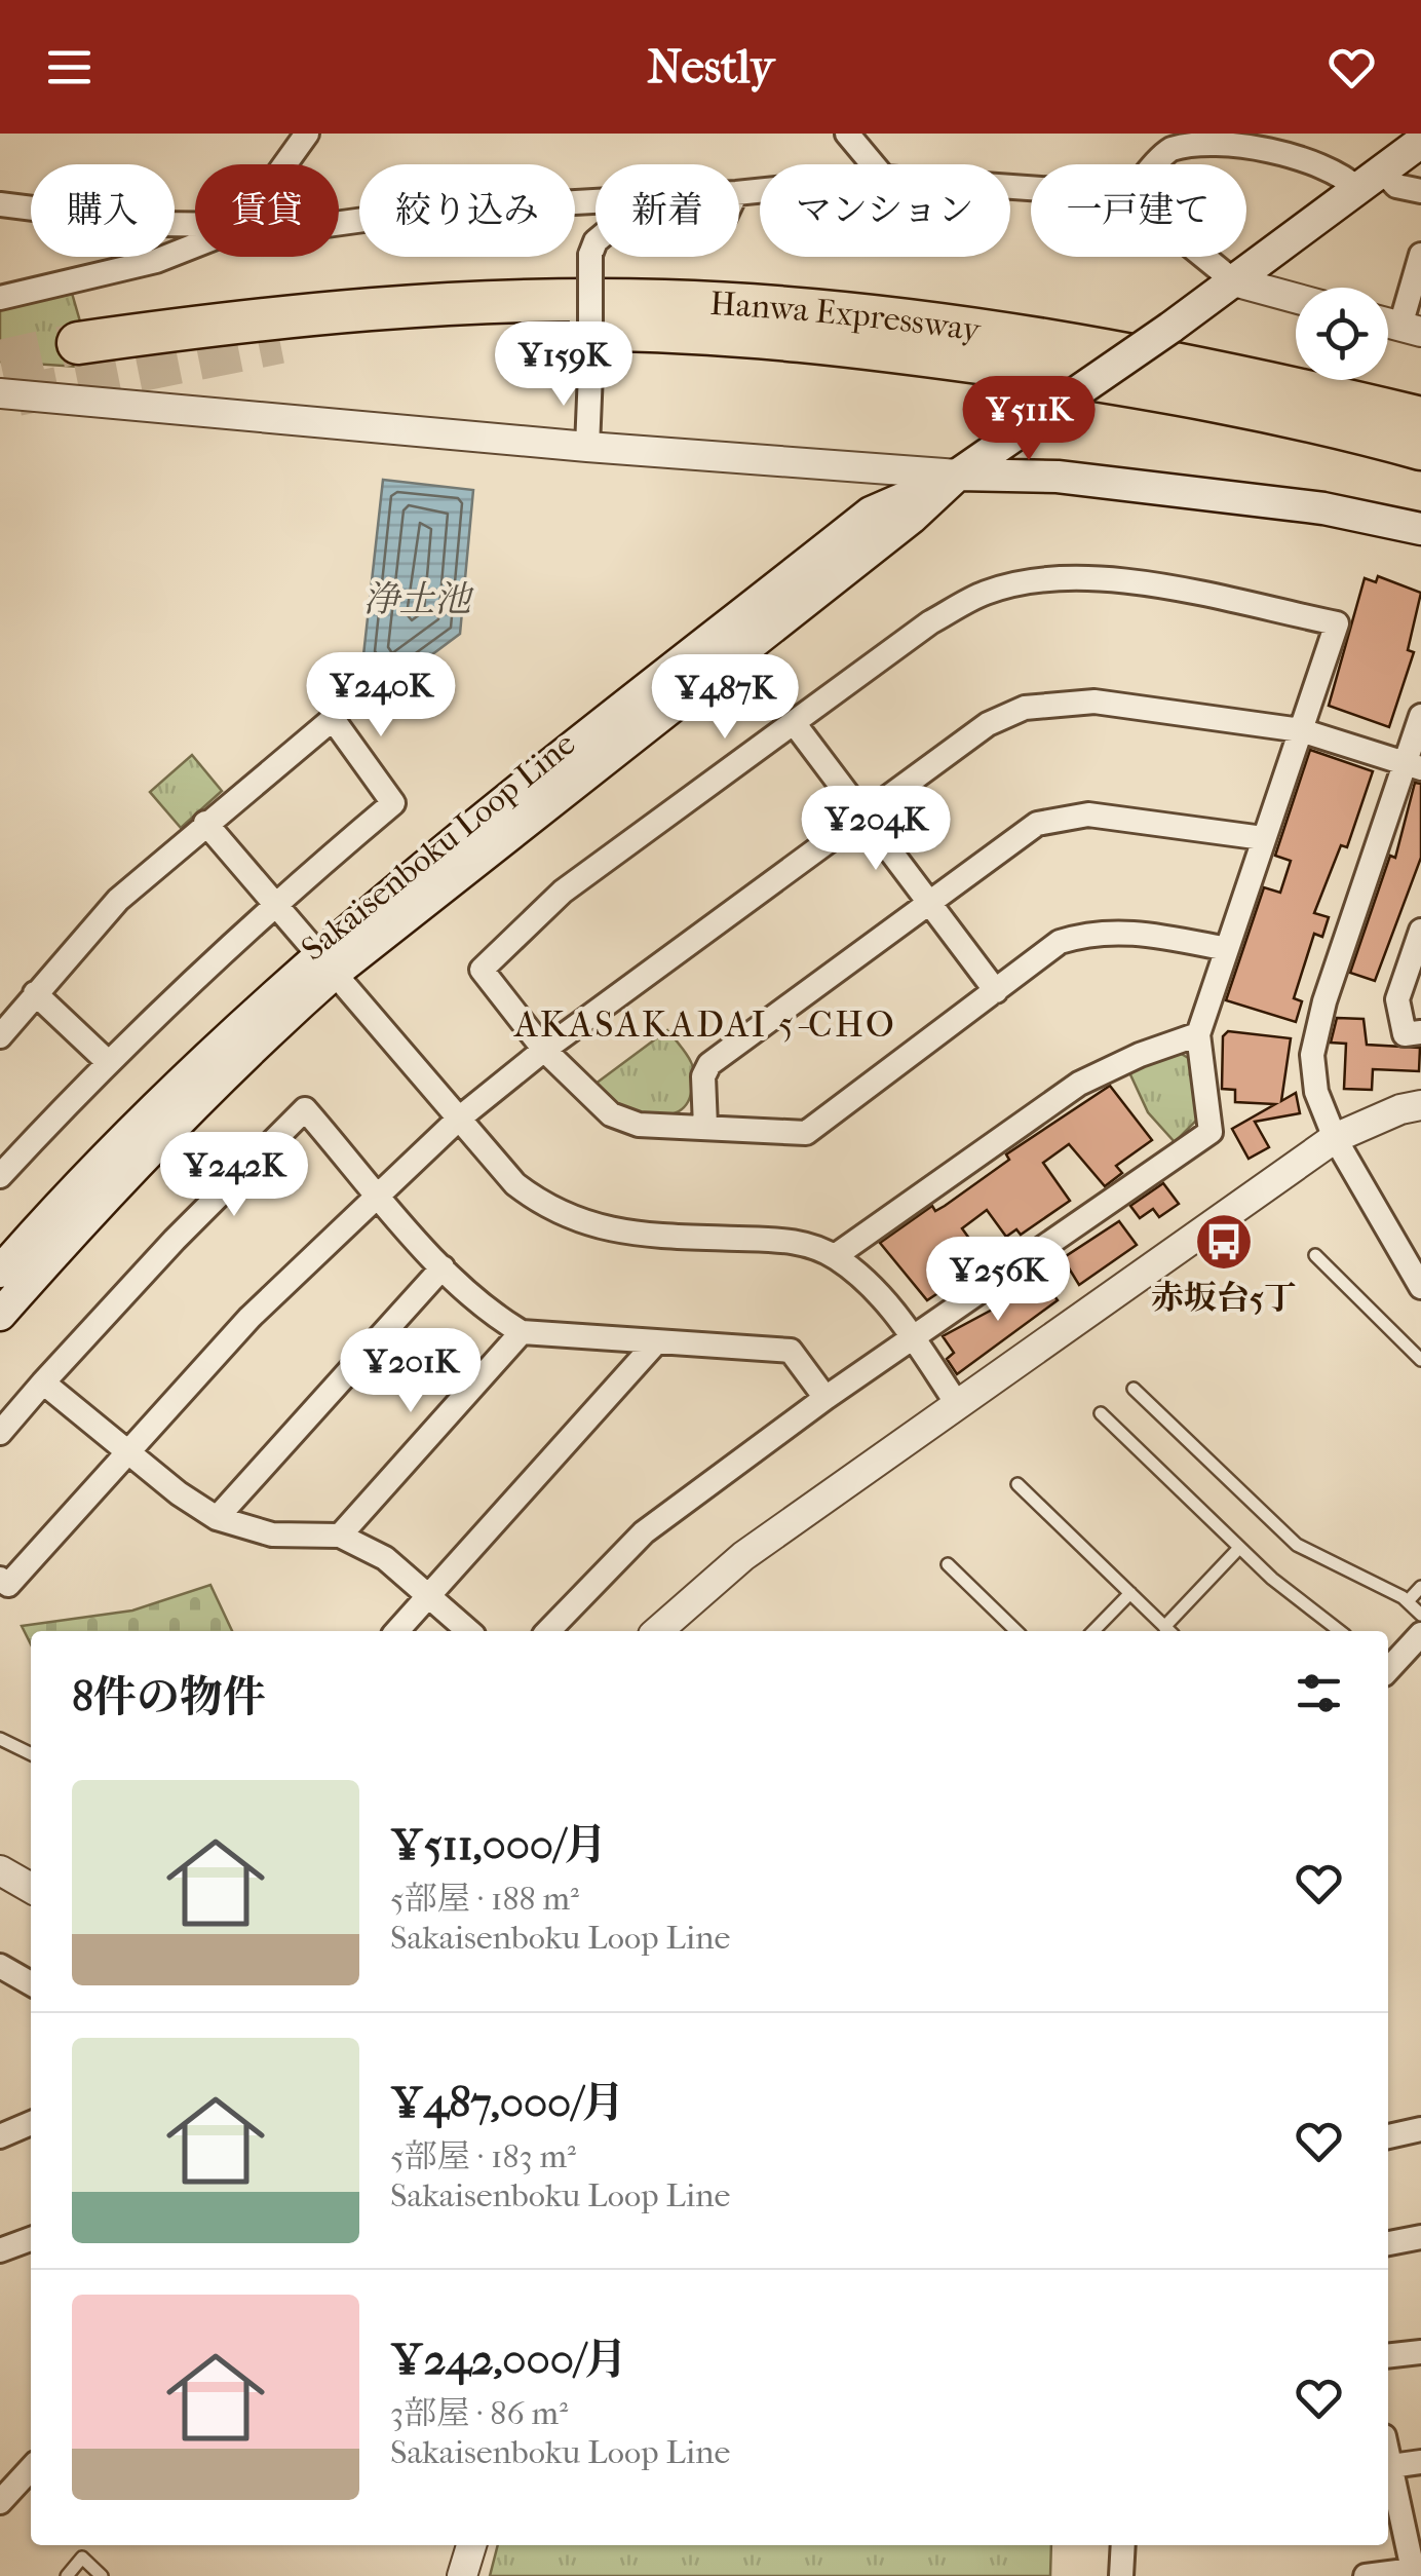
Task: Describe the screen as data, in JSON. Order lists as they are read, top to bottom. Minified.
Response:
{"streets":{"highway":["Hanwa Expressway"],"main road":["Sakaisenboku Loop Line"]},"districts":["AKASAKADAI 5-CHO"],"water":["浄土池"],"places":{"bus stop":["赤坂台5丁"]},"page":{"header":"Nestly","chip":["購入","賃貸","絞り込み","新着","マンション","一戸建て"],"price":["¥159K","¥511K","¥240K","¥487K","¥204K","¥242K","¥256K","¥201K"],"heading":"8件の物件","list":[{"name":"¥511,000/月","note":"5部屋 · 188 m² · Sakaisenboku Loop Line"},{"name":"¥487,000/月","note":"5部屋 · 183 m² · Sakaisenboku Loop Line"},{"name":"¥242,000/月","note":"3部屋 · 86 m² · Sakaisenboku Loop Line"}]}}
